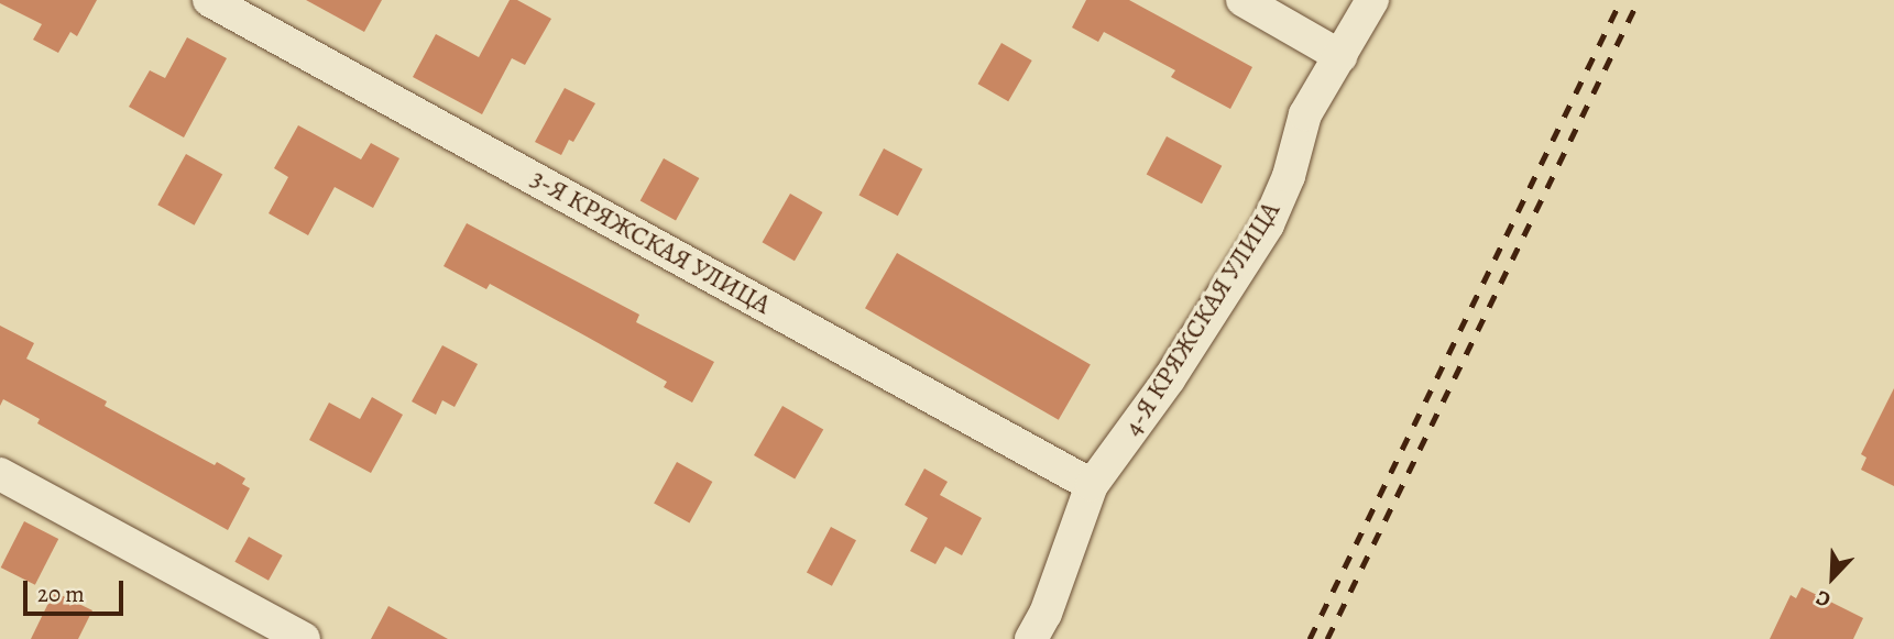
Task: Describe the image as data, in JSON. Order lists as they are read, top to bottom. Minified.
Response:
{"streets":{"street":["3-Я КРЯЖСКАЯ УЛИЦА","4-Я КРЯЖСКАЯ УЛИЦА"]},"crossings":[["3-Я КРЯЖСКАЯ УЛИЦА","4-Я КРЯЖСКАЯ УЛИЦА"]],"scale_bar":"20 m","north":"bottom left"}
